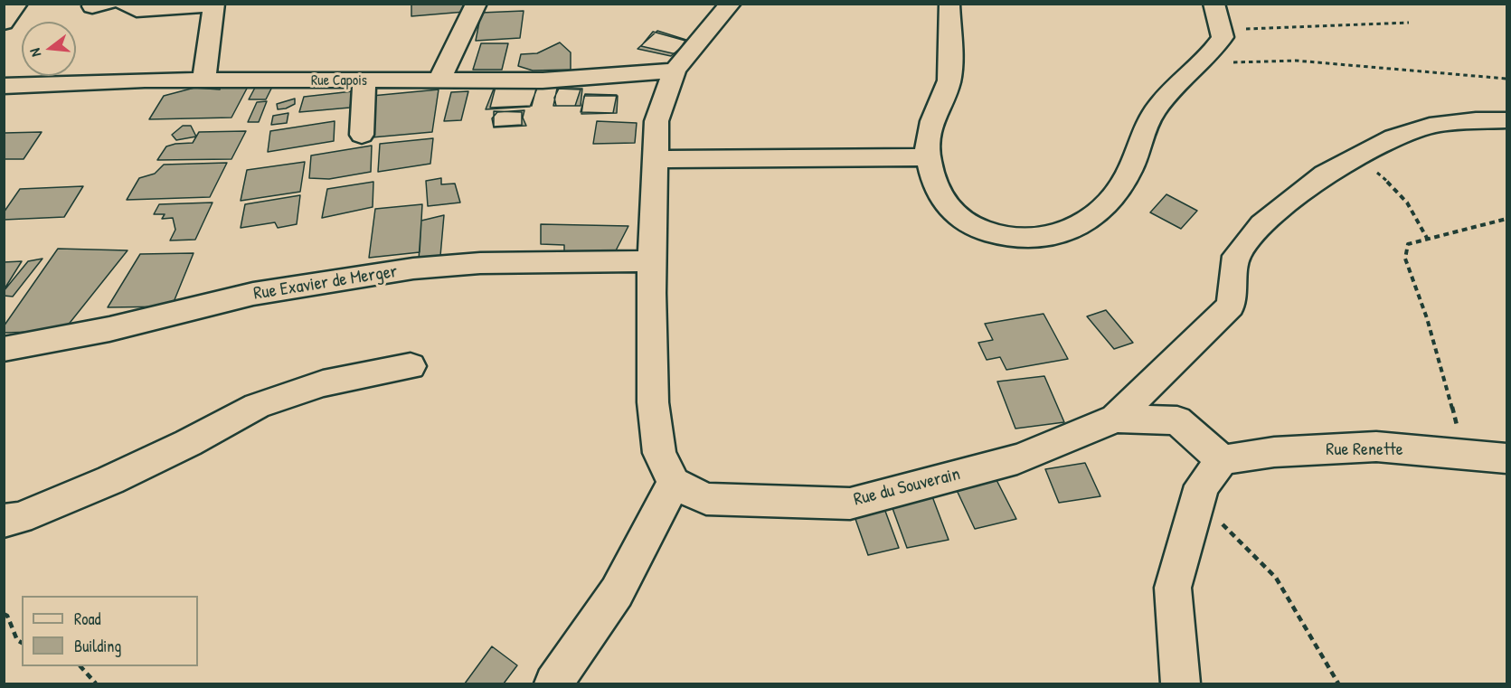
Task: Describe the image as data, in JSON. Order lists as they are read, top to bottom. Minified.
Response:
{"streets":{"street":["Rue Capois","Rue Exavier de Merger","Rue Renette","Rue du Souverain"]},"legend":["Road","Building"],"north":"left"}
